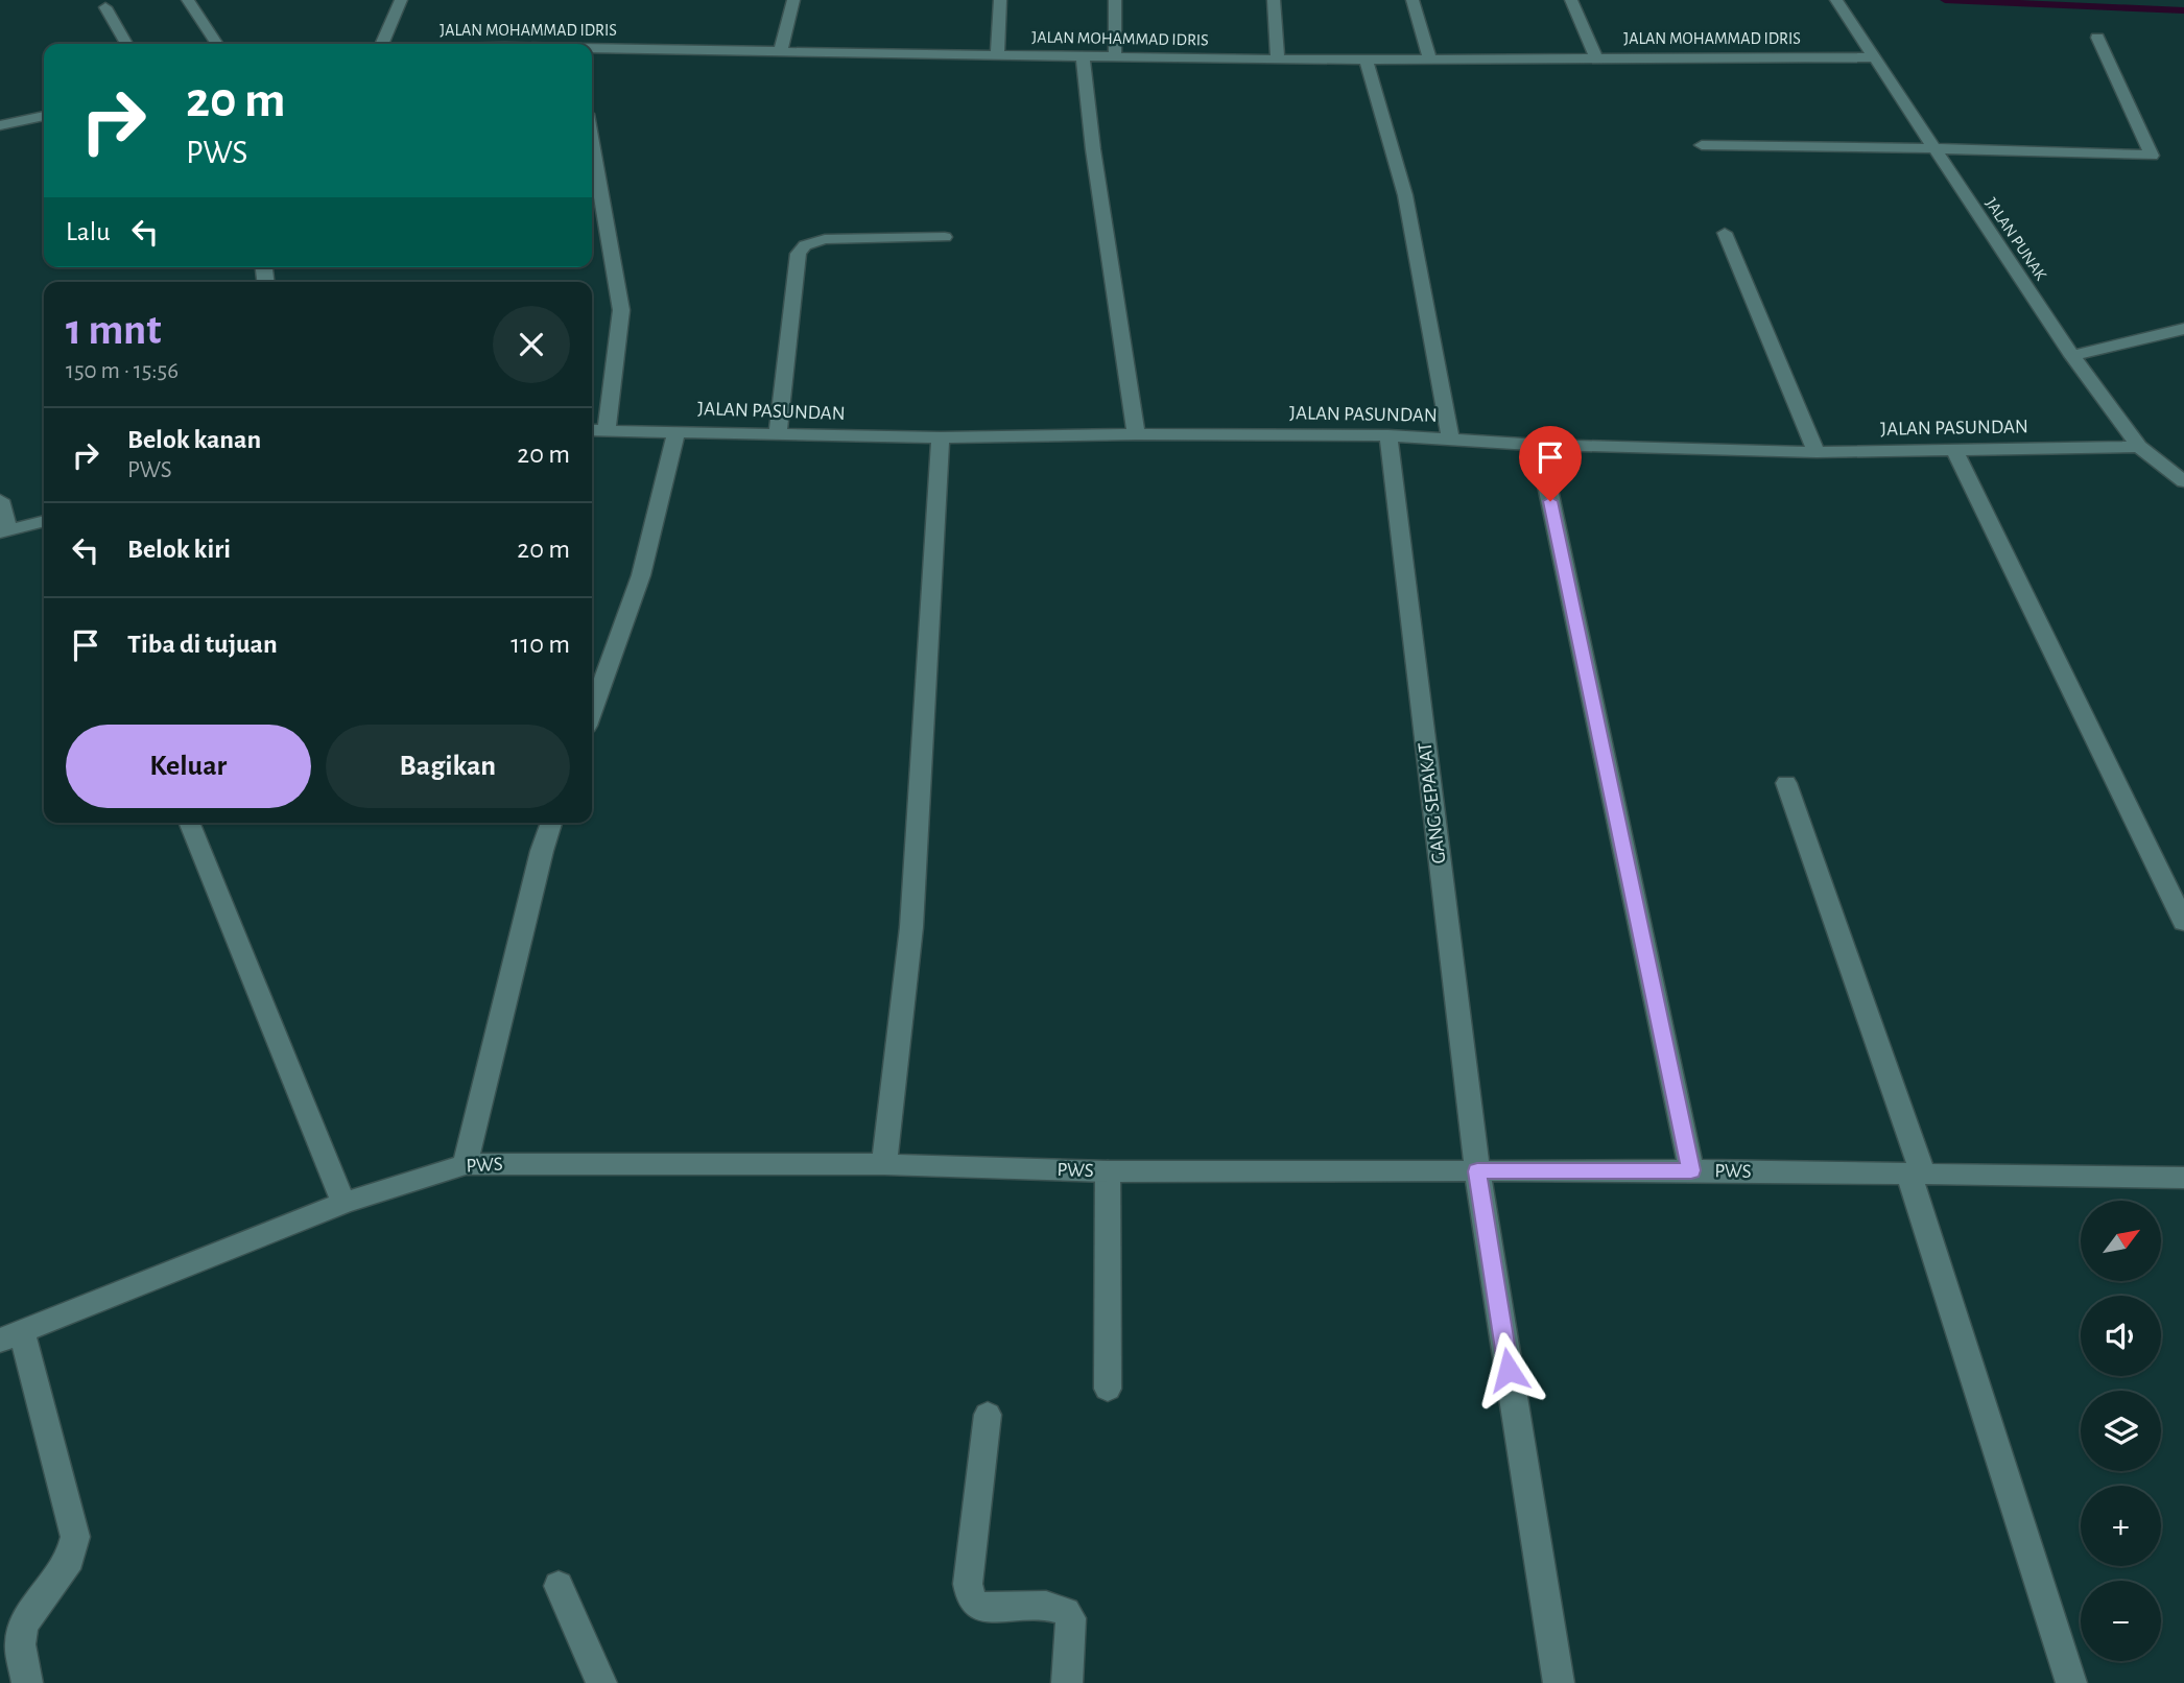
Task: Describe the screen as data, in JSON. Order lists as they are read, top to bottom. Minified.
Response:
{"streets":{"street":["JALAN MOHAMMAD IDRIS","JALAN PUNAK","JALAN PASUNDAN","GANG SEPAKAT","PWS"]},"crossings":[["JALAN MOHAMMAD IDRIS","JALAN PUNAK"],["JALAN PUNAK","JALAN PASUNDAN"],["JALAN PASUNDAN","GANG SEPAKAT"],["GANG SEPAKAT","PWS"]],"north":"top right","page":{"turn":["20 m","PWS"],"then":"Lalu","heading":["1 mnt","150 m · 15:56"],"list":[{"name":"Belok kanan","note":"PWS","value":"20 m"},{"name":"Belok kiri","value":"20 m"},{"name":"Tiba di tujuan","value":"110 m"}],"buttons":["Keluar","Bagikan"],"map_buttons":["+","−"]}}
